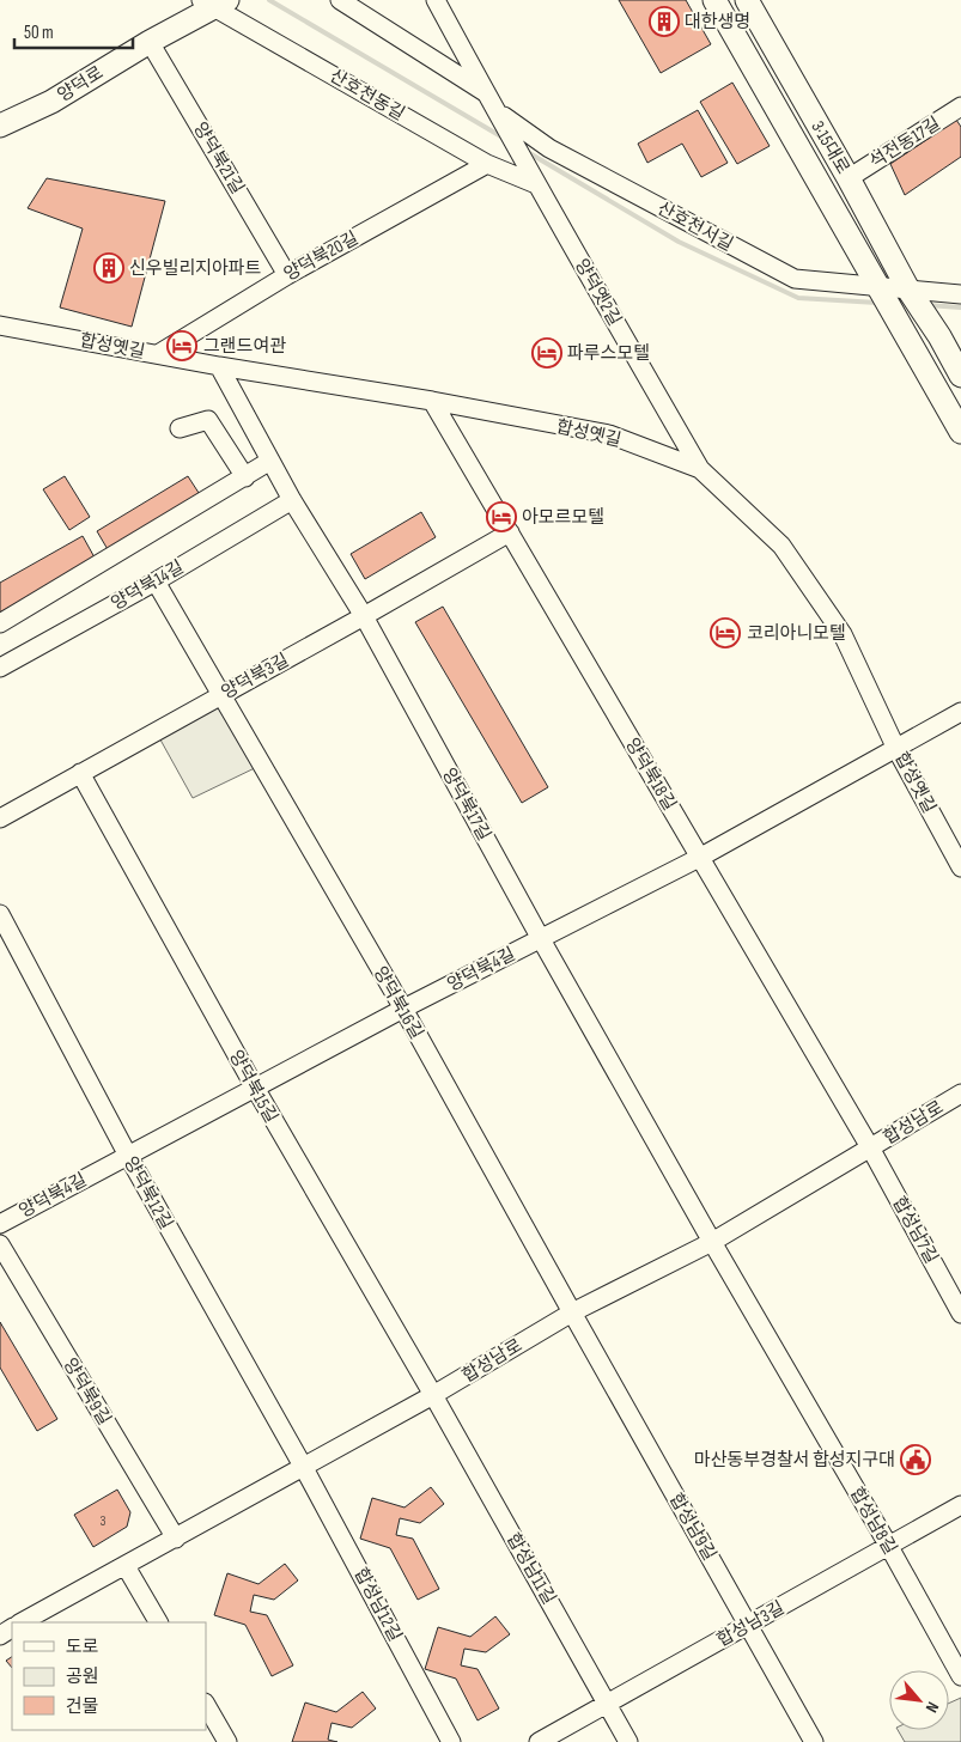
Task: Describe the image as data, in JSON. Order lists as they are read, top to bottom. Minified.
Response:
{"streets":{"main road":["양덕로","3·15대로"],"street":["산호천동길","석전동17길","양덕북21길","산호천서길","양덕북20길","양덕옛2길","합성옛길","양덕북14길","양덕북3길","양덕북18길","양덕북17길","양덕북4길","양덕북16길","양덕북15길","합성남로","양덕북12길","합성남7길","양덕북9길","합성남8길","합성남9길","합성남11길","합성남12길","합성남3길"]},"crossings":[["양덕로","산호천동길"],["양덕로","양덕북21길"],["산호천동길","양덕북20길"],["산호천동길","양덕옛2길"],["석전동17길","3·15대로"],["3·15대로","산호천서길"],["양덕북21길","양덕북20길"],["산호천서길","양덕옛2길"],["양덕북20길","합성옛길"],["양덕옛2길","합성옛길"],["합성옛길","양덕북18길"],["합성옛길","양덕북17길"],["합성옛길","양덕북4길"],["양덕북14길","양덕북17길"],["양덕북14길","양덕북16길"],["양덕북3길","양덕북18길"],["양덕북3길","양덕북17길"],["양덕북3길","양덕북16길"],["양덕북3길","양덕북15길"],["양덕북18길","양덕북4길"],["양덕북18길","합성남로"],["양덕북18길","합성남7길"],["양덕북17길","양덕북4길"],["양덕북17길","합성남로"],["양덕북17길","합성남8길"],["양덕북4길","양덕북16길"],["양덕북4길","양덕북15길"],["양덕북4길","양덕북12길"],["양덕북16길","합성남로"],["양덕북16길","합성남9길"],["양덕북15길","합성남로"],["양덕북15길","합성남11길"],["합성남로","양덕북12길"],["합성남로","합성남7길"],["합성남로","양덕북9길"],["합성남로","합성남8길"],["합성남로","합성남9길"],["합성남로","합성남11길"],["합성남로","합성남12길"],["양덕북12길","합성남12길"],["합성남8길","합성남3길"],["합성남9길","합성남3길"],["합성남11길","합성남3길"]],"places":{"building":["대한생명","신우빌리지아파트"],"hotel":["그랜드여관","파루스모텔","아모르모텔","코리아니모텔"],"public building":["마산동부경찰서 합성지구대"]},"house_numbers":["3"],"legend":["도로","공원","건물"],"scale_bar":"50 m","north":"bottom right"}
